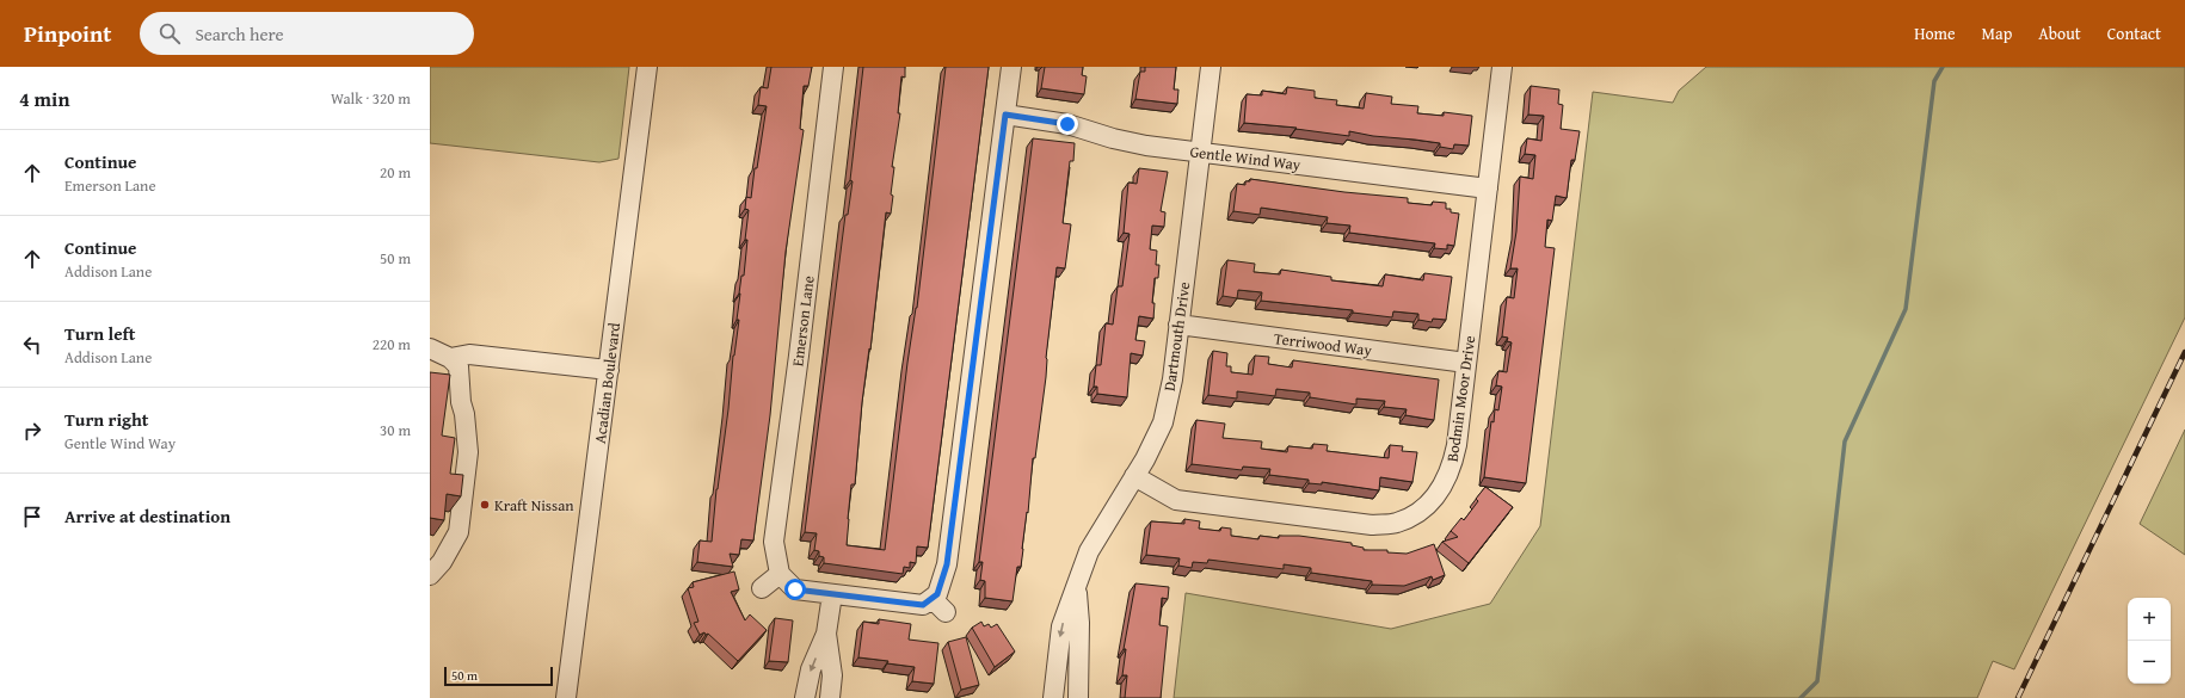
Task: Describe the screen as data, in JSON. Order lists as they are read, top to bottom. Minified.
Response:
{"streets":{"street":["Gentle Wind Way","Emerson Lane","Dartmouth Drive","Terriwood Way","Acadian Boulevard","Bodmin Moor Drive"]},"crossings":[["Gentle Wind Way","Dartmouth Drive"],["Gentle Wind Way","Bodmin Moor Drive"],["Dartmouth Drive","Terriwood Way"],["Dartmouth Drive","Bodmin Moor Drive"],["Terriwood Way","Bodmin Moor Drive"]],"places":["Kraft Nissan"],"scale_bar":"50 m","page":{"header":"Pinpoint","search":"Search here","nav":["Home","Map","About","Contact"],"heading":["4 min","Walk · 320 m"],"list":[["Continue","Emerson Lane","20 m"],["Continue","Addison Lane","50 m"],["Turn left","Addison Lane","220 m"],["Turn right","Gentle Wind Way","30 m"],"Arrive at destination"],"map_buttons":["+","−"],"scale":"50 m"}}
